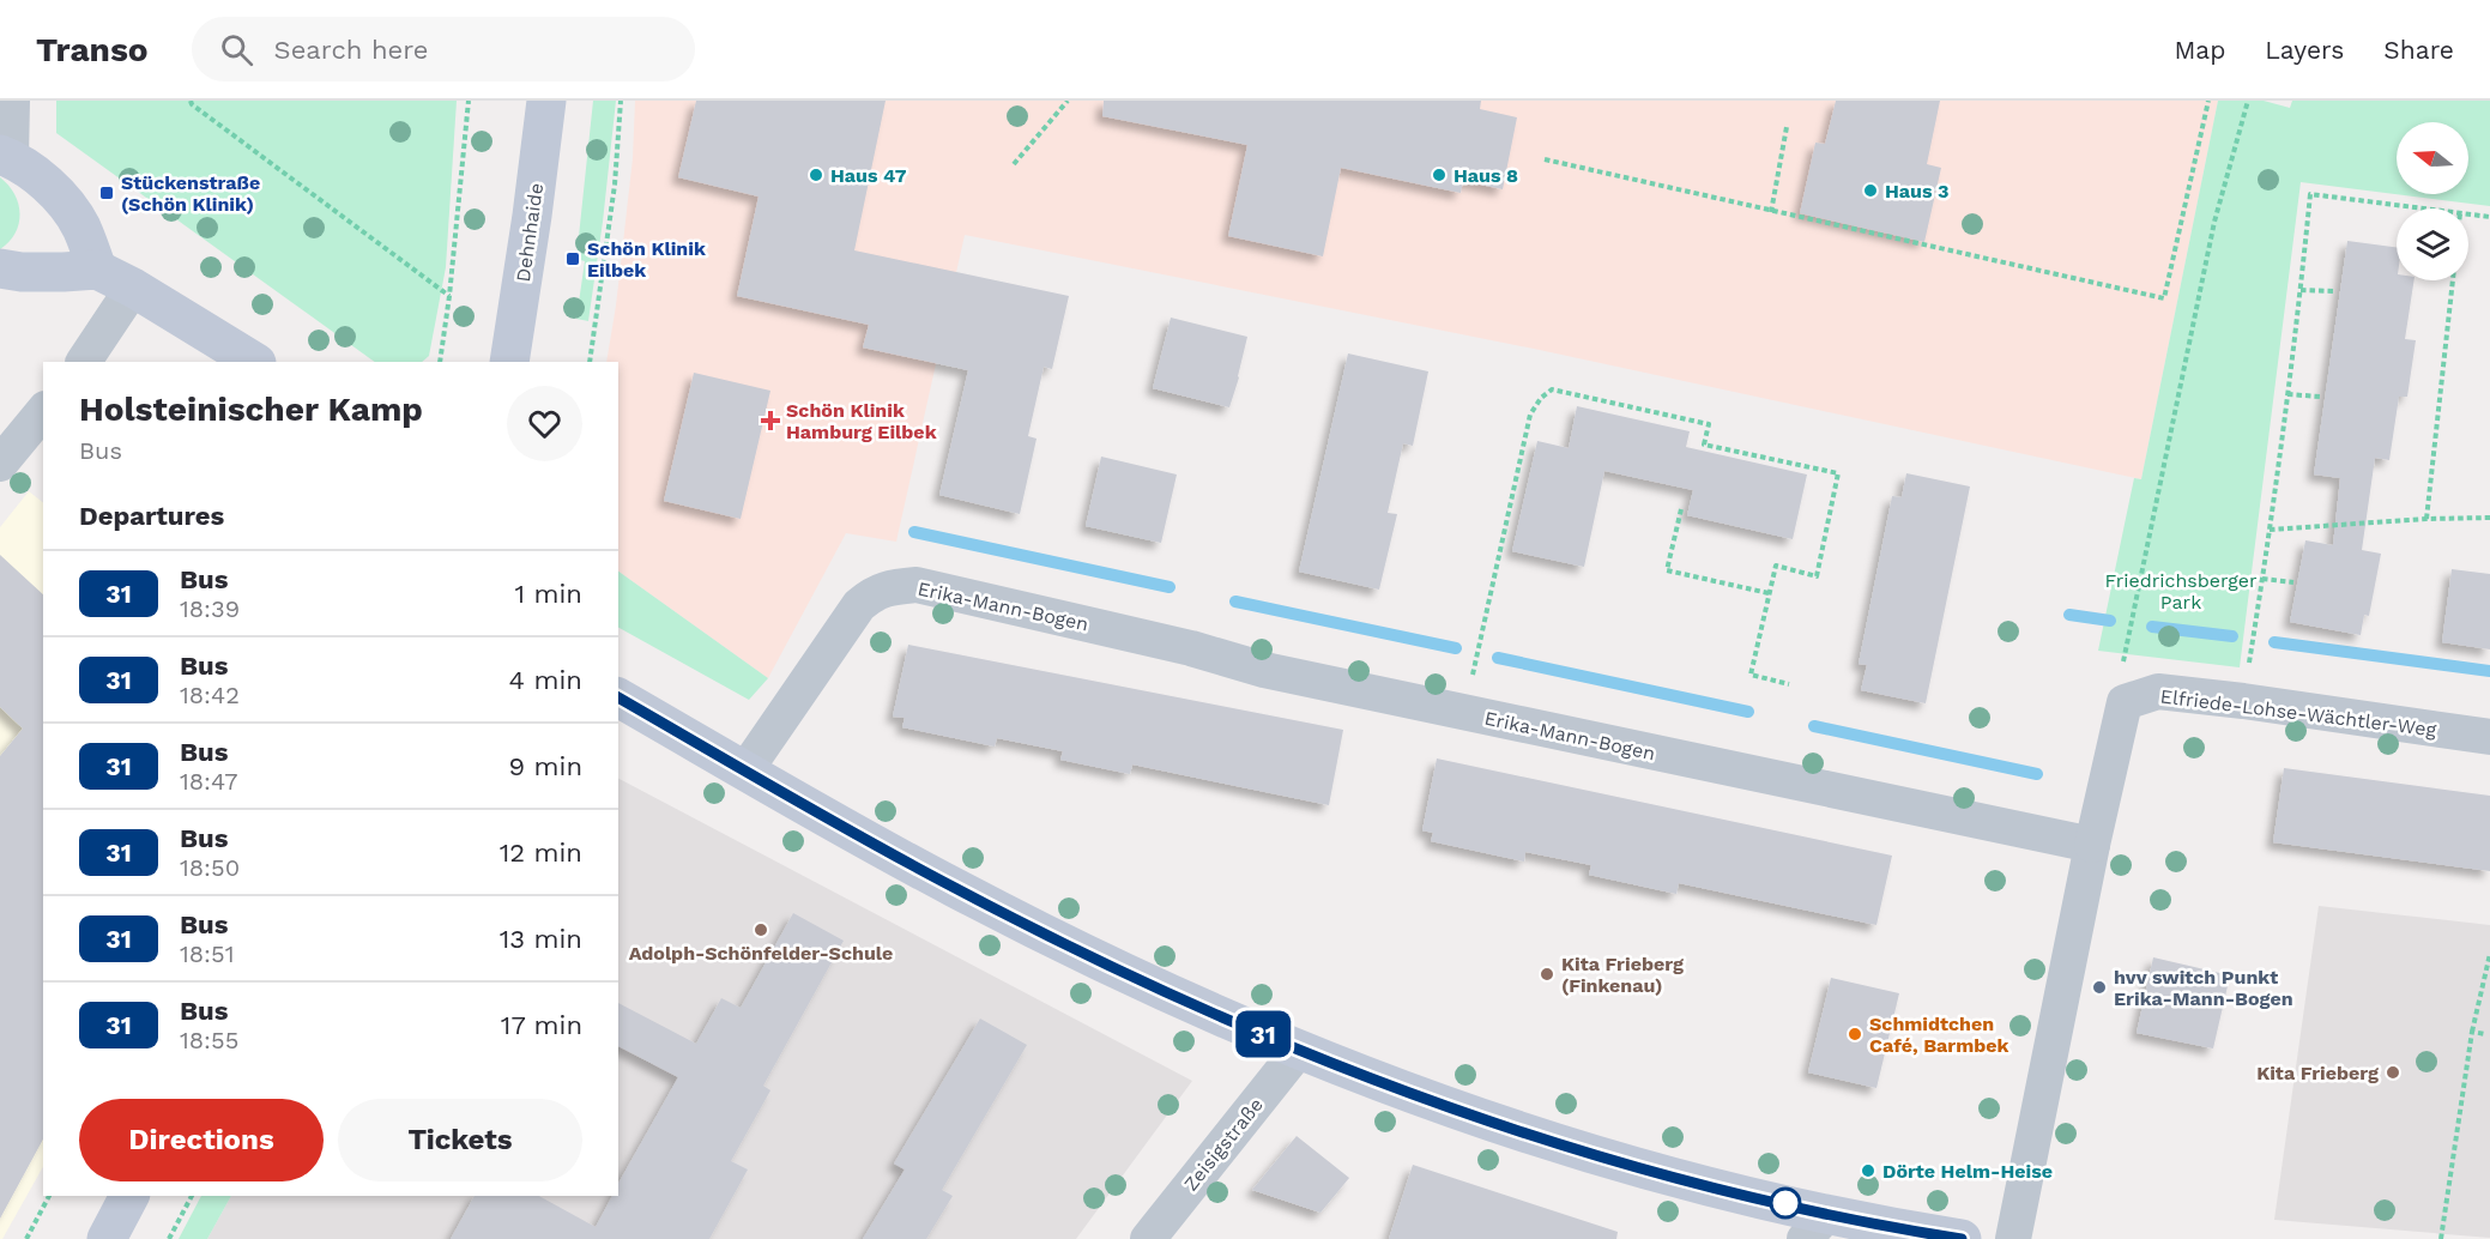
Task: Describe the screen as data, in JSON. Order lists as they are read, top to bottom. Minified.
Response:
{"streets":{"street":["Dehnhaide","Erika-Mann-Bogen","Elfriede-Lohse-Wächtler-Weg","Zeisigstraße"]},"parks":["Friedrichsberger Park"],"places":{"other":["Haus 47","Haus 8","Haus 3","Adolph-Schönfelder-Schule","Kita Frieberg (Finkenau)","hvv switch Punkt Erika-Mann-Bogen","Schmidtchen Café, Barmbek","Kita Frieberg","Dörte Helm-Heise"],"transit":["Stückenstraße (Schön Klinik)","Schön Klinik Eilbek"],"health":["Schön Klinik Hamburg Eilbek"]},"lines":["bus line 31"],"north":"left","page":{"header":"Transo","search":"Search here","nav":["Map","Layers","Share"],"on_map":"31","heading":[["Holsteinischer Kamp","Bus"],"Departures"],"list":[{"mark":"31","name":"Bus","note":"18:39","value":"1 min"},{"mark":"31","name":"Bus","note":"18:42","value":"4 min"},{"mark":"31","name":"Bus","note":"18:47","value":"9 min"},{"mark":"31","name":"Bus","note":"18:50","value":"12 min"},{"mark":"31","name":"Bus","note":"18:51","value":"13 min"},{"mark":"31","name":"Bus","note":"18:55","value":"17 min"}],"buttons":["Directions","Tickets"]}}
